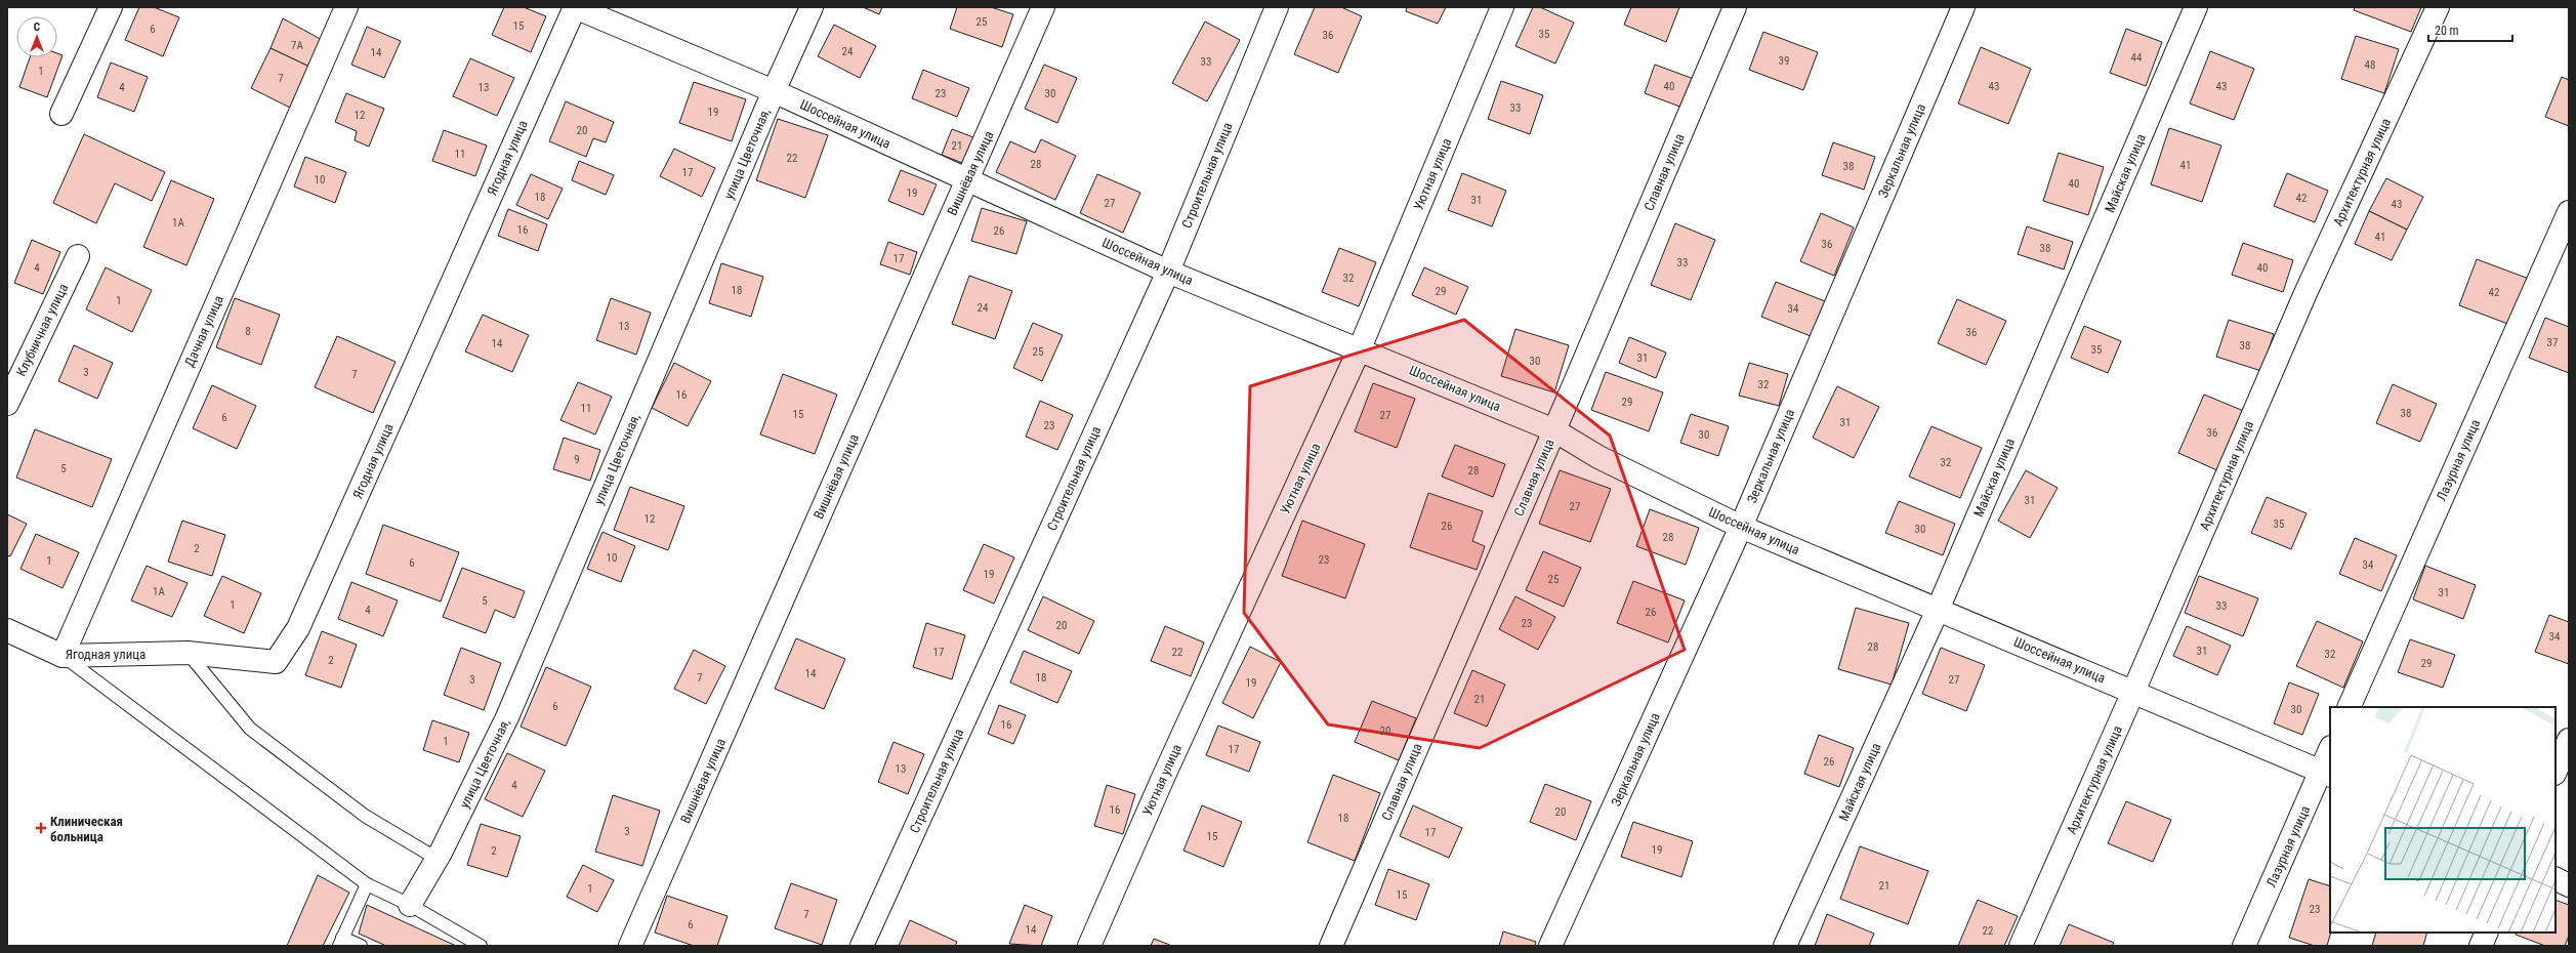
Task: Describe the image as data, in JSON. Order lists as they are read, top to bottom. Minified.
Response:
{"streets":{"street":["Шоссейная улица","Зеркальная улица","улица Цветочная,","Ягодная улица","Славная улица","Архитектурная улица","Вишнёвая улица","Майская улица","Уютная улица","Строительная улица","Клубничная улица","Дачная улица","Лазурная улица"]},"crossings":[["Шоссейная улица","Зеркальная улица"],["Шоссейная улица","улица Цветочная,"],["Шоссейная улица","Ягодная улица"],["Шоссейная улица","Славная улица"],["Шоссейная улица","Архитектурная улица"],["Шоссейная улица","Вишнёвая улица"],["Шоссейная улица","Майская улица"],["Шоссейная улица","Уютная улица"],["Шоссейная улица","Строительная улица"],["Шоссейная улица","Лазурная улица"],["Ягодная улица","Дачная улица"]],"places":{"health":["Клиническая больница"]},"house_numbers":["25","15","6","35","36","7А","24","14","44","39","33","48","1","7","40","43","43","4","13","23","30","33","19","12","20","21","11","22","28","41","38","17","10","40","19","18","42","31","27","43","1А","16","26","41","36","38","17","33","4","40","32","18","29","42","1","24","34","13","8","36","37","14","38","35","25","31","30","3","7","32","16","29","11","38","15","27","6","31","23","36","30","9","32","5","28","31","27","12","35","26","30","28","2","10","23","1","6","34","19","25","1А","31","5","1","33","4","26","23","20","34","28","31","17","22","32","2","29","14","7","18","3","27","19","21","6","30","16","20","1","17","26","13","4","16","20","18","3","17","15","19","2","21","1","15","23","7","6","14","22"],"scale_bar":"20 m","north":"top"}
